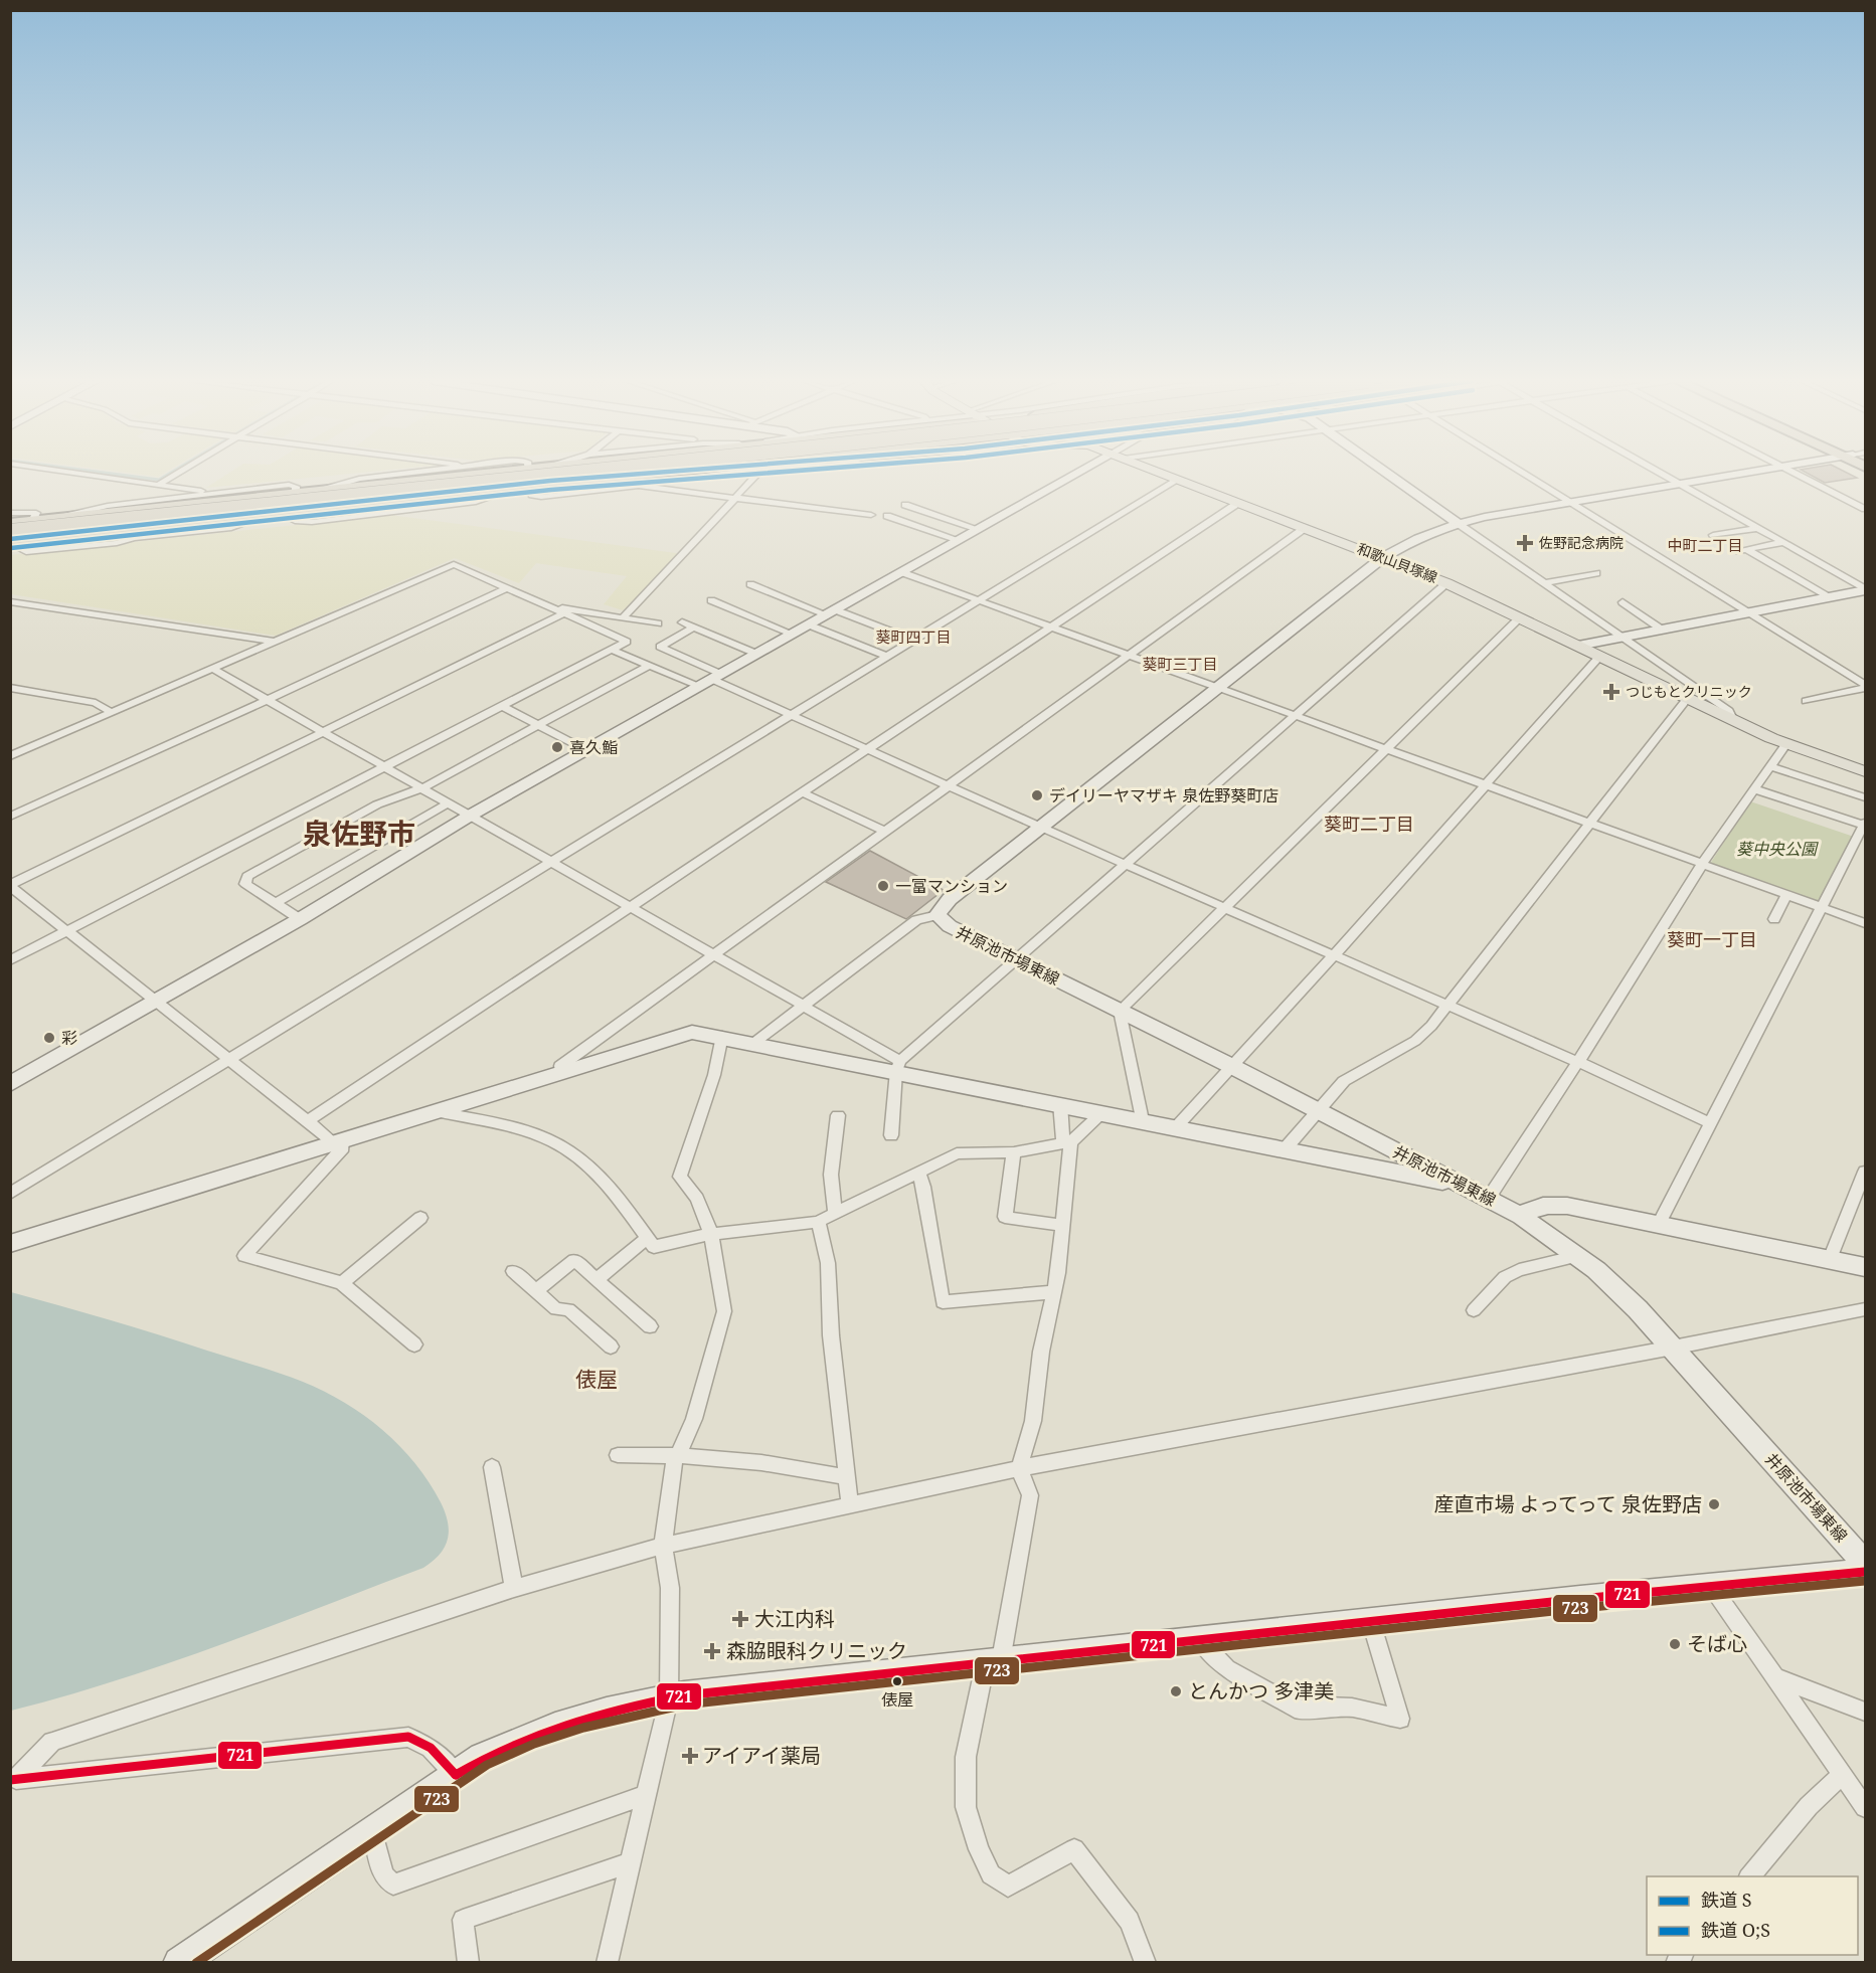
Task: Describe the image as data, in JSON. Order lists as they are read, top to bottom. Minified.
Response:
{"streets":{"main road":["和歌山貝塚線"],"street":["井原池市場東線"]},"crossings":[["和歌山貝塚線","井原池市場東線"]],"districts":["中町二丁目","葵町四丁目","葵町三丁目","葵町二丁目","泉佐野市","葵町一丁目","俵屋"],"parks":["葵中央公園"],"places":{"health":["佐野記念病院","つじもとクリニック","大江内科","森脇眼科クリニック","アイアイ薬局"],"other":["喜久鮨","デイリーヤマザキ 泉佐野葵町店","一富マンション","彩","産直市場 よってって 泉佐野店","そば心","俵屋","とんかつ 多津美"]},"lines":["rail line S","rail line O;S","transit line 721","transit line 723"],"legend":["鉄道 S","鉄道 O;S"]}
